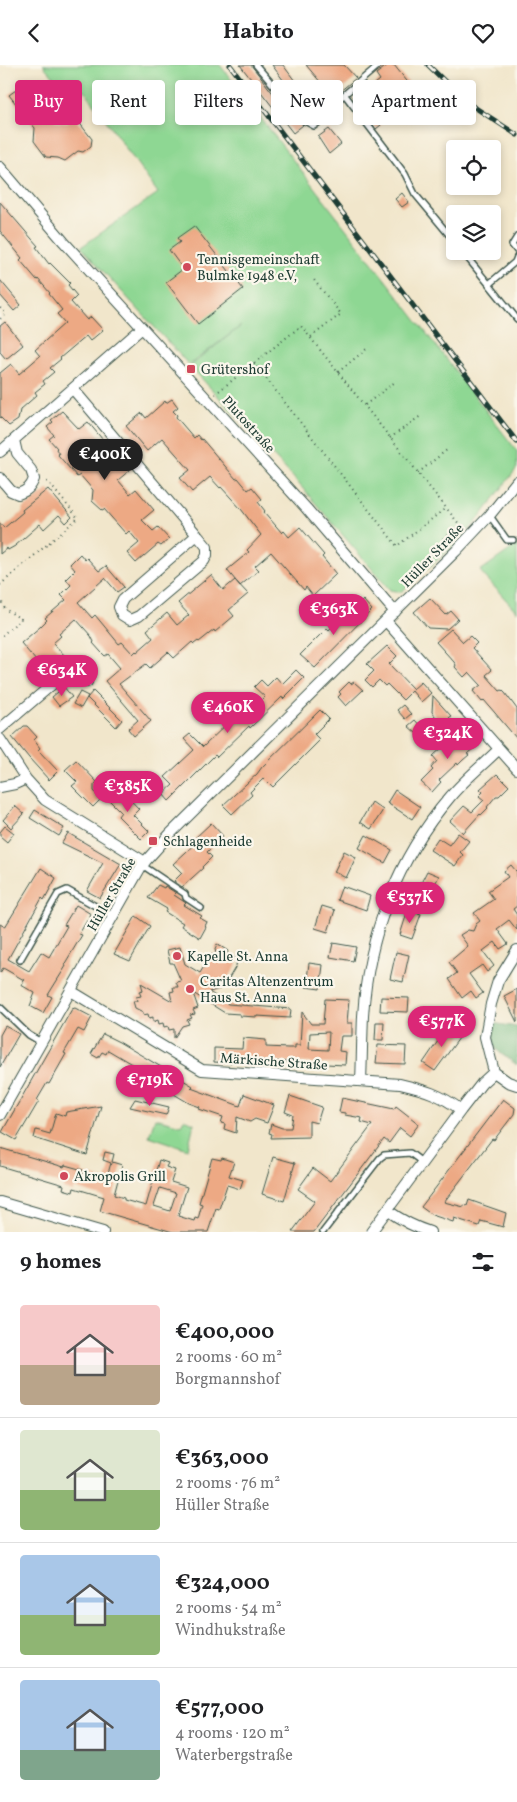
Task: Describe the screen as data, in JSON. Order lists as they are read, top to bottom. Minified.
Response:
{"streets":{"street":["Plutostraße","Hüller Straße","Märkische Straße"]},"crossings":[["Plutostraße","Hüller Straße"],["Hüller Straße","Märkische Straße"]],"places":{"other":["Tennisgemeinschaft Bulmke 1948 e.V,","Kapelle St. Anna","Caritas Altenzentrum Haus St. Anna","Akropolis Grill"],"transit":["Grütershof","Schlagenheide"]},"page":{"header":"Habito","chip":["Buy","Rent","Filters","New","Apartment"],"price":["€400K","€363K","€634K","€460K","€324K","€385K","€537K","€577K","€719K"],"heading":"9 homes","list":[{"name":"€400,000","note":"2 rooms · 60 m² · Borgmannshof"},{"name":"€363,000","note":"2 rooms · 76 m² · Hüller Straße"},{"name":"€324,000","note":"2 rooms · 54 m² · Windhukstraße"},{"name":"€577,000","note":"4 rooms · 120 m² · Waterbergstraße"}]}}
